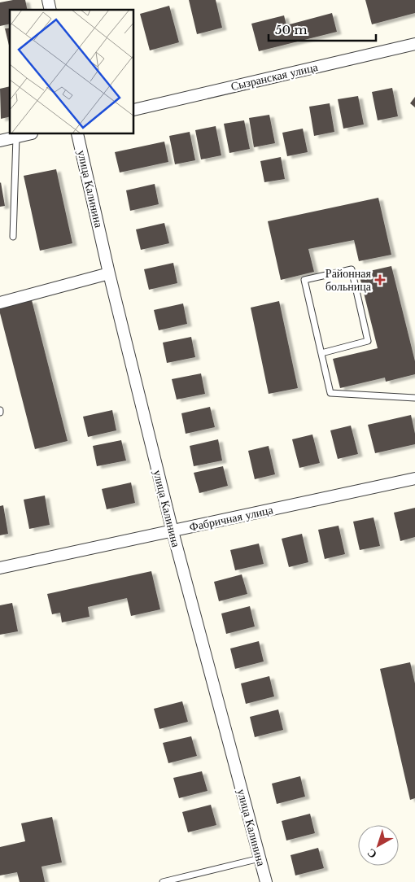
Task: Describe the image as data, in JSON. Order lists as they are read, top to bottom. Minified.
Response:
{"streets":{"street":["Сызранская улица","улица Калинина","Фабричная улица"]},"crossings":[["улица Калинина","Фабричная улица"]],"places":{"health":["Районная больница"]},"scale_bar":"50 m","north":"bottom left"}
